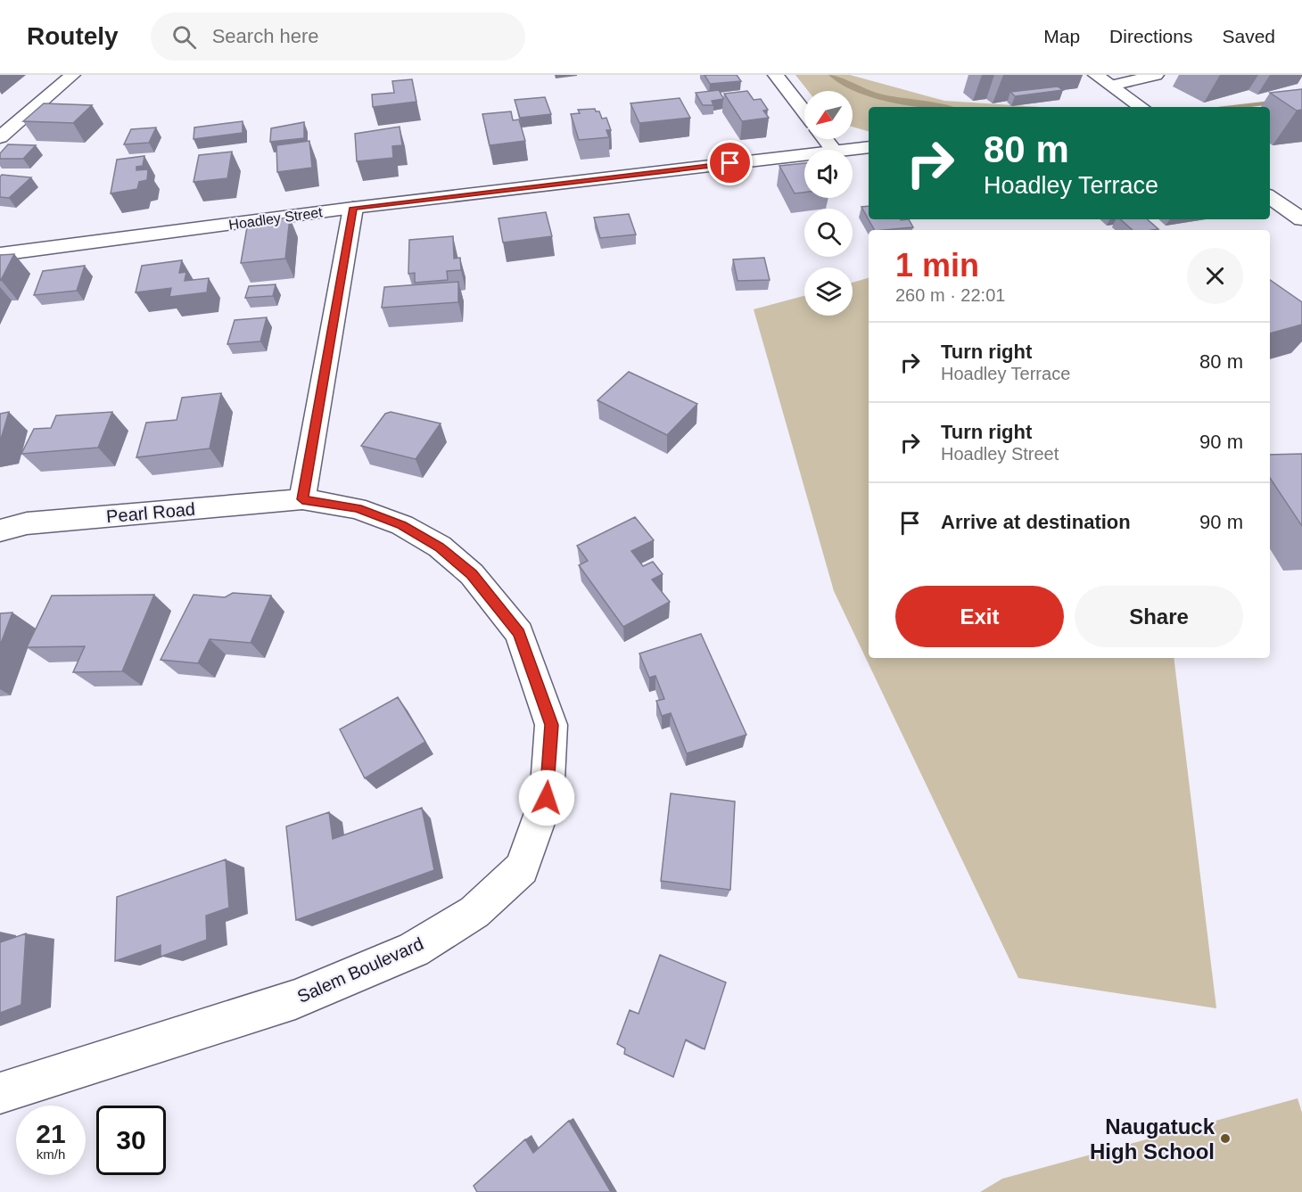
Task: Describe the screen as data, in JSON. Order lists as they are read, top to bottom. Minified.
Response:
{"streets":{"street":["Hoadley Street","Pearl Road","Salem Boulevard"]},"crossings":[["Pearl Road","Salem Boulevard"]],"places":["Naugatuck High School"],"north":"bottom left","page":{"header":"Routely","search":"Search here","nav":["Map","Directions","Saved"],"turn":["80 m","Hoadley Terrace"],"heading":["1 min","260 m · 22:01"],"list":[{"name":"Turn right","note":"Hoadley Terrace","value":"80 m"},{"name":"Turn right","note":"Hoadley Street","value":"90 m"},{"name":"Arrive at destination","value":"90 m"}],"buttons":["Exit","Share"],"speed":"21 km/h","limit":"30"}}
